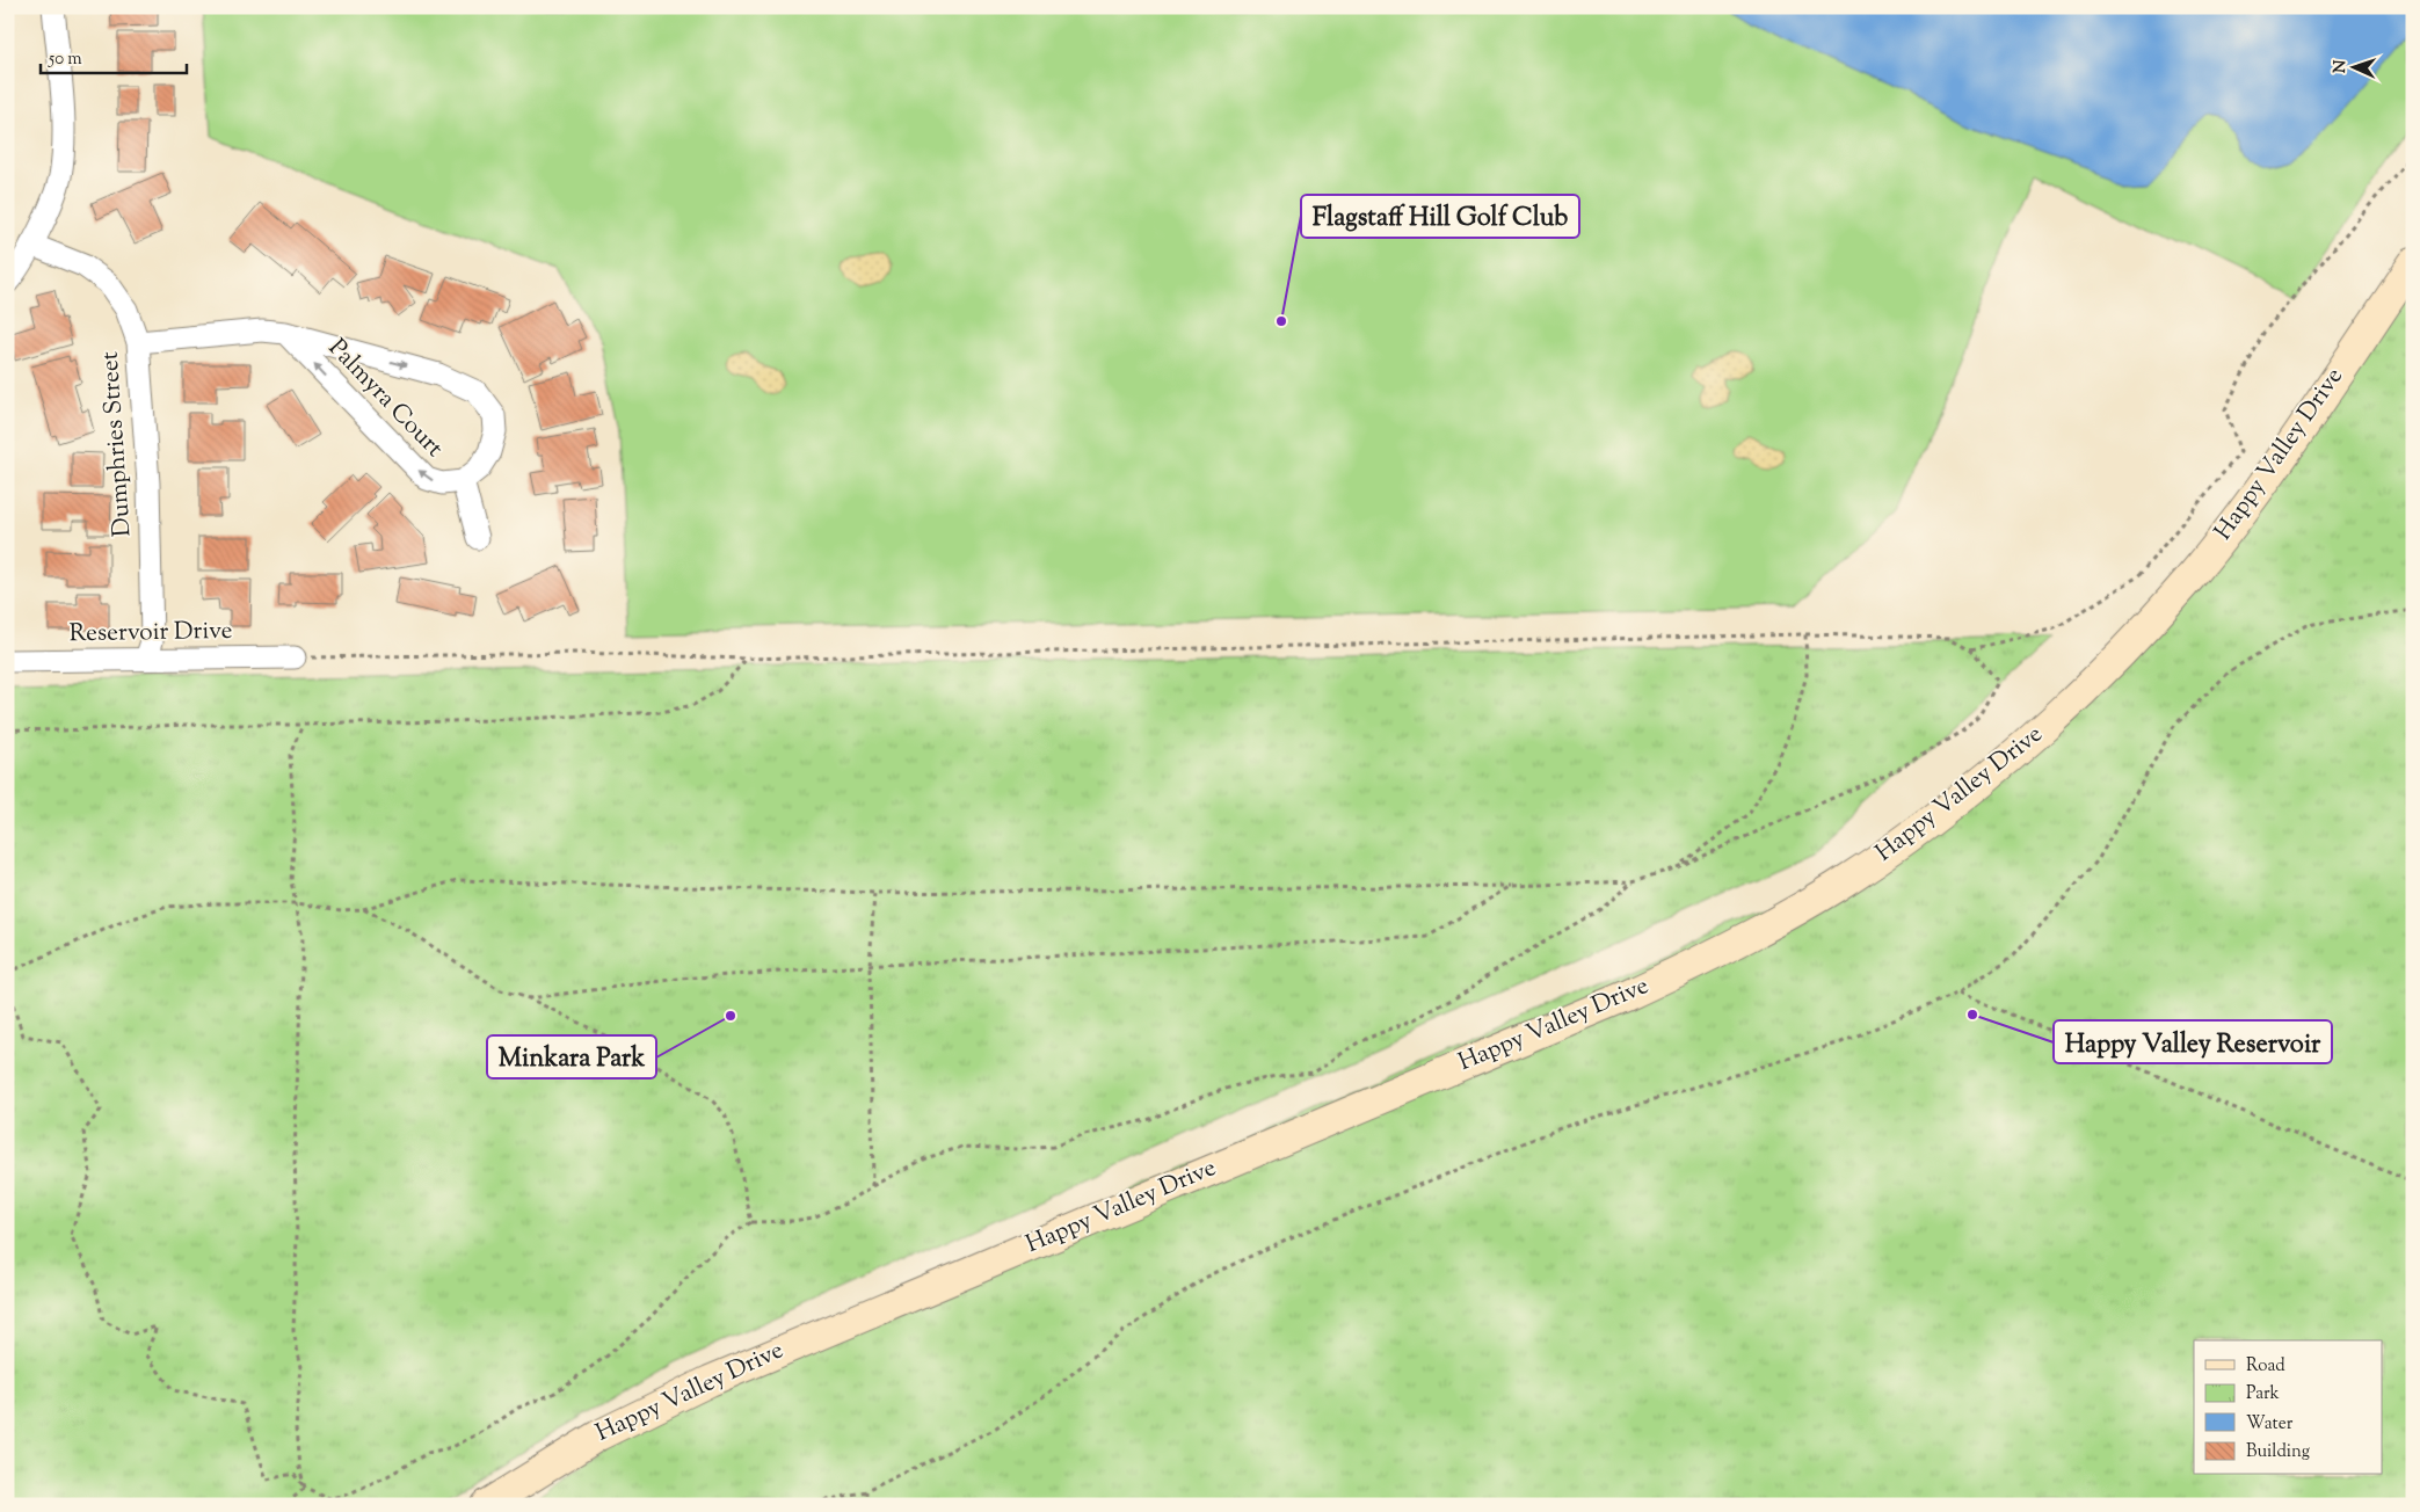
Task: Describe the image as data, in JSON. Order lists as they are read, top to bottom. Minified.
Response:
{"streets":{"main road":["Happy Valley Drive"],"street":["Palmyra Court","Dumphries Street","Reservoir Drive"]},"crossings":[["Palmyra Court","Dumphries Street"],["Dumphries Street","Reservoir Drive"]],"places":["Flagstaff Hill Golf Club","Happy Valley Reservoir","Minkara Park"],"legend":["Road","Park","Water","Building"],"scale_bar":"50 m","north":"left"}
